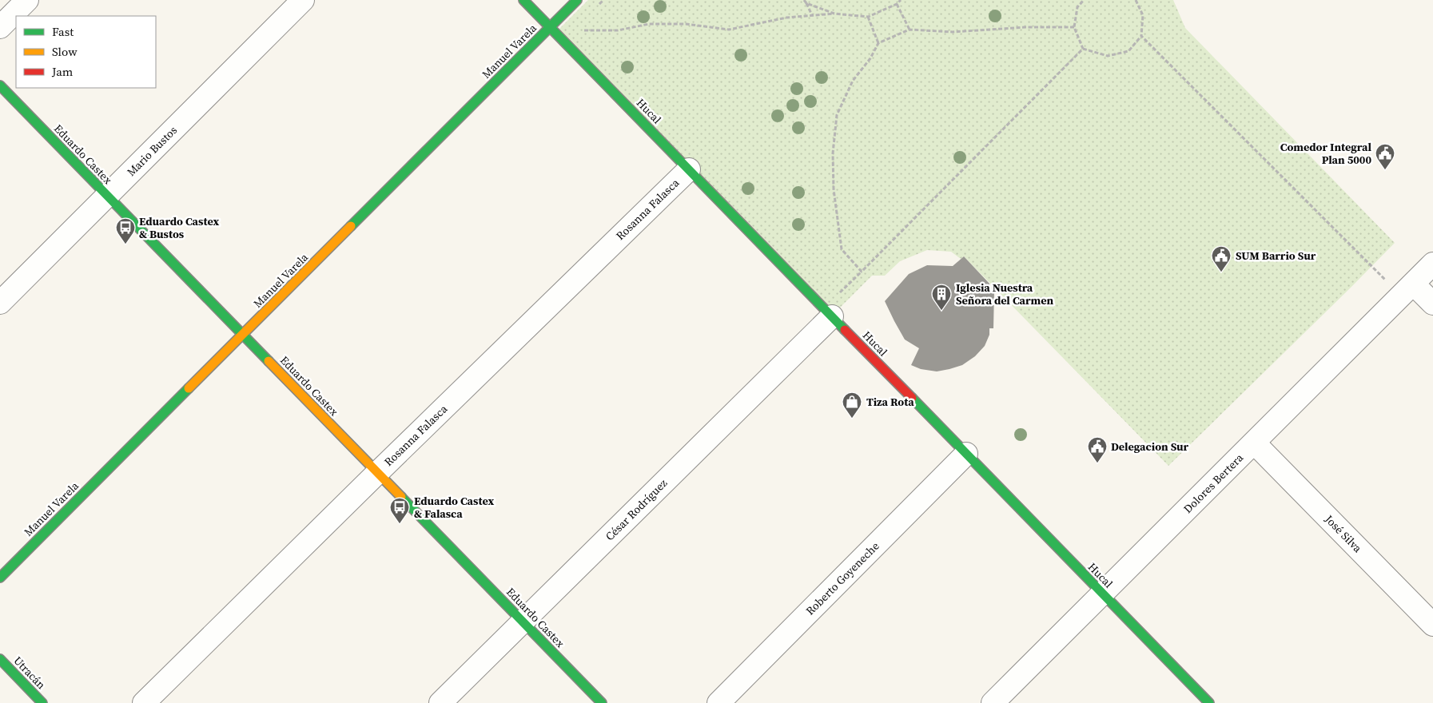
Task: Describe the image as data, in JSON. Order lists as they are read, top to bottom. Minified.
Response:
{"streets":{"street":["Manuel Varela","Hucal","Mario Bustos","Eduardo Castex","Rosanna Falasca","Dolores Bertera","César Rodríguez","José Silva","Roberto Goyeneche","Utracán"]},"crossings":[["Manuel Varela","Hucal"],["Manuel Varela","Eduardo Castex"],["Hucal","Rosanna Falasca"],["Hucal","Dolores Bertera"],["Hucal","César Rodríguez"],["Hucal","Roberto Goyeneche"],["Mario Bustos","Eduardo Castex"],["Eduardo Castex","Rosanna Falasca"],["Eduardo Castex","César Rodríguez"],["Dolores Bertera","José Silva"]],"places":{"public building":["Comedor Integral Plan 5000","SUM Barrio Sur","Delegacion Sur"],"bus stop":["Eduardo Castex & Bustos","Eduardo Castex & Falasca"],"building":["Iglesia Nuestra Señora del Carmen"],"shop":["Tiza Rota"]},"legend":["Fast","Slow","Jam"]}
